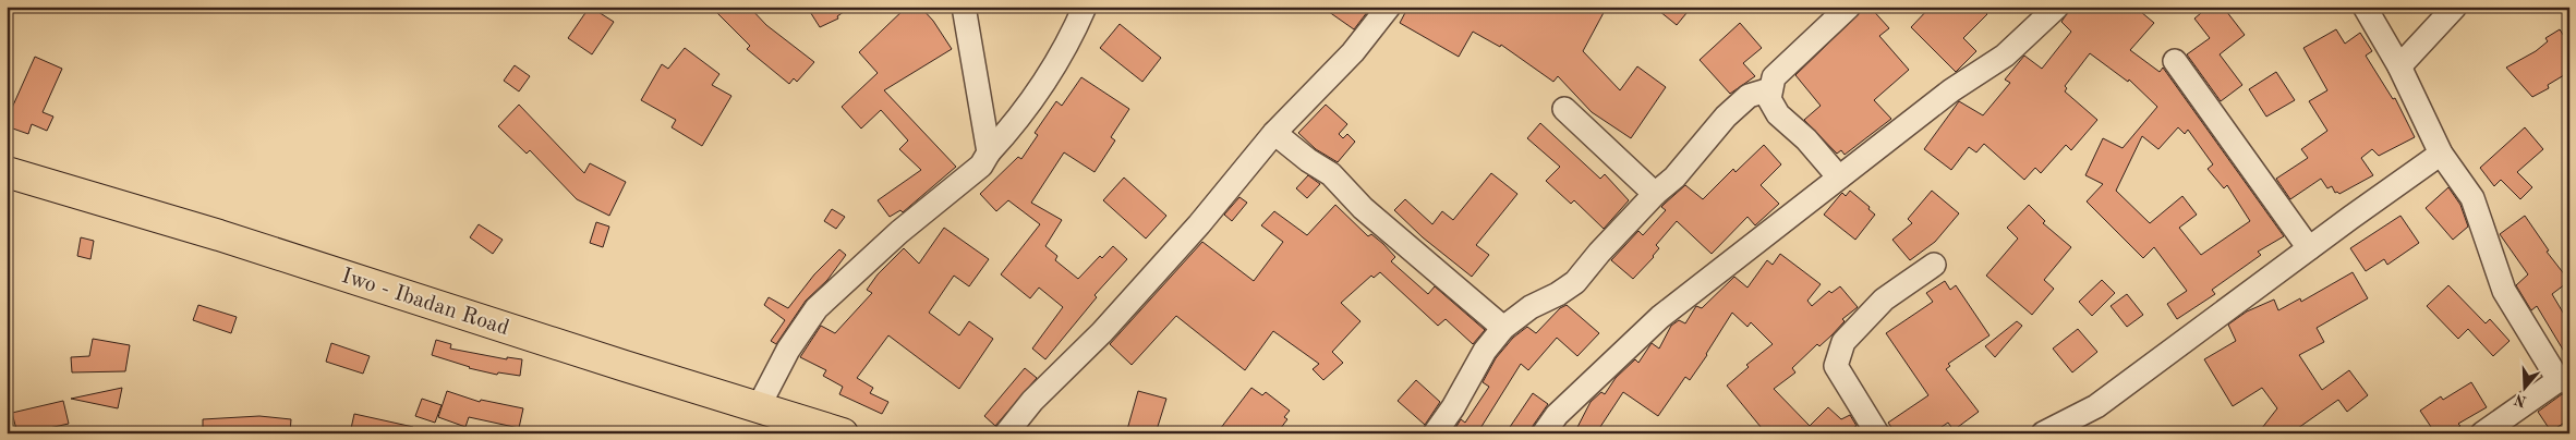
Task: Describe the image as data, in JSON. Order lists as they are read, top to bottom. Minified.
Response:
{"streets":{"main road":["Iwo - Ibadan Road"]},"north":"bottom"}
